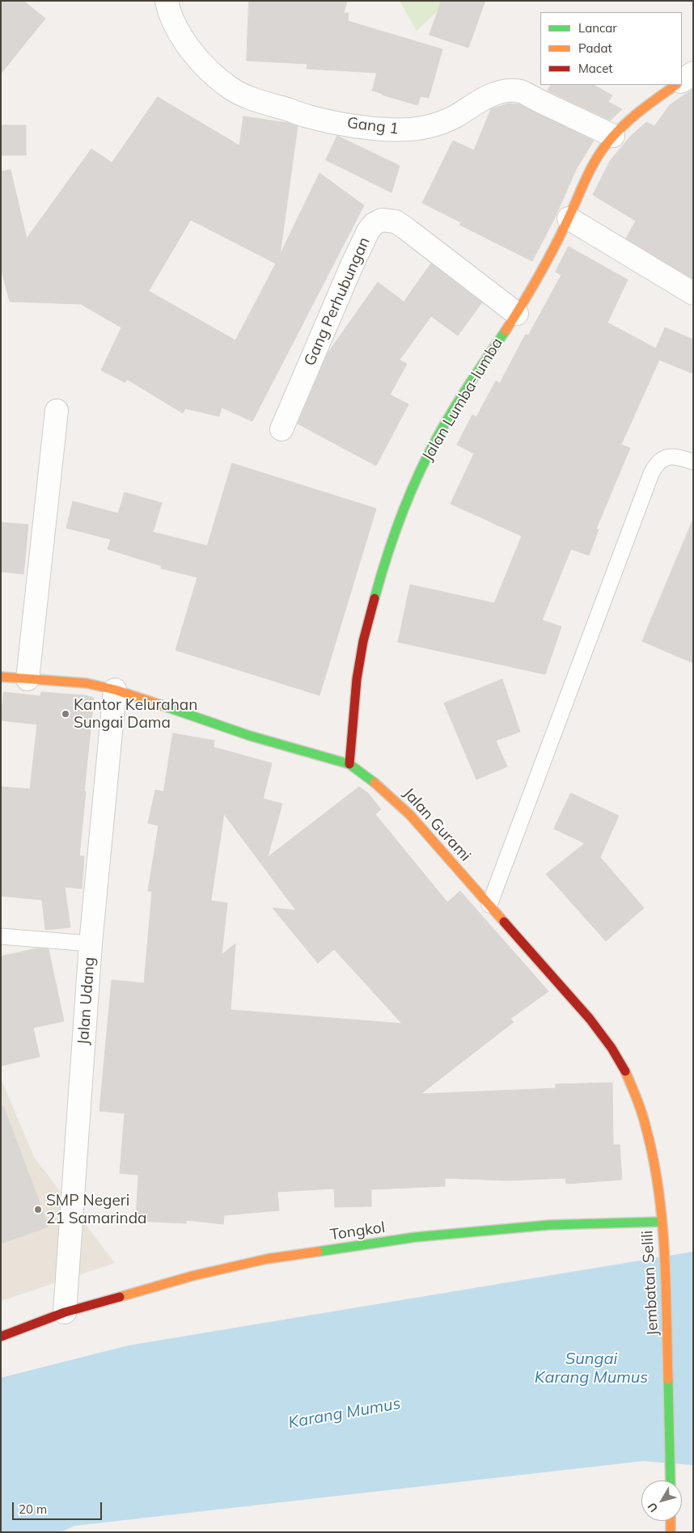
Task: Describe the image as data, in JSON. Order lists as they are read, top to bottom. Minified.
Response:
{"streets":{"street":["Gang 1","Gang Perhubungan","Jalan Lumba-lumba","Jalan Gurami","Jalan Udang","Tongkol","Jembatan Selili"]},"crossings":[["Gang 1","Jalan Lumba-lumba"],["Gang Perhubungan","Jalan Lumba-lumba"],["Jalan Lumba-lumba","Jalan Gurami"],["Jalan Gurami","Jalan Udang"],["Jalan Gurami","Tongkol"],["Jalan Gurami","Jembatan Selili"],["Jalan Udang","Tongkol"],["Tongkol","Jembatan Selili"]],"water":["Sungai Karang Mumus","Karang Mumus"],"places":["Kantor Kelurahan Sungai Dama","SMP Negeri 21 Samarinda"],"legend":["Lancar","Padat","Macet"],"scale_bar":"20 m","north":"bottom left"}
